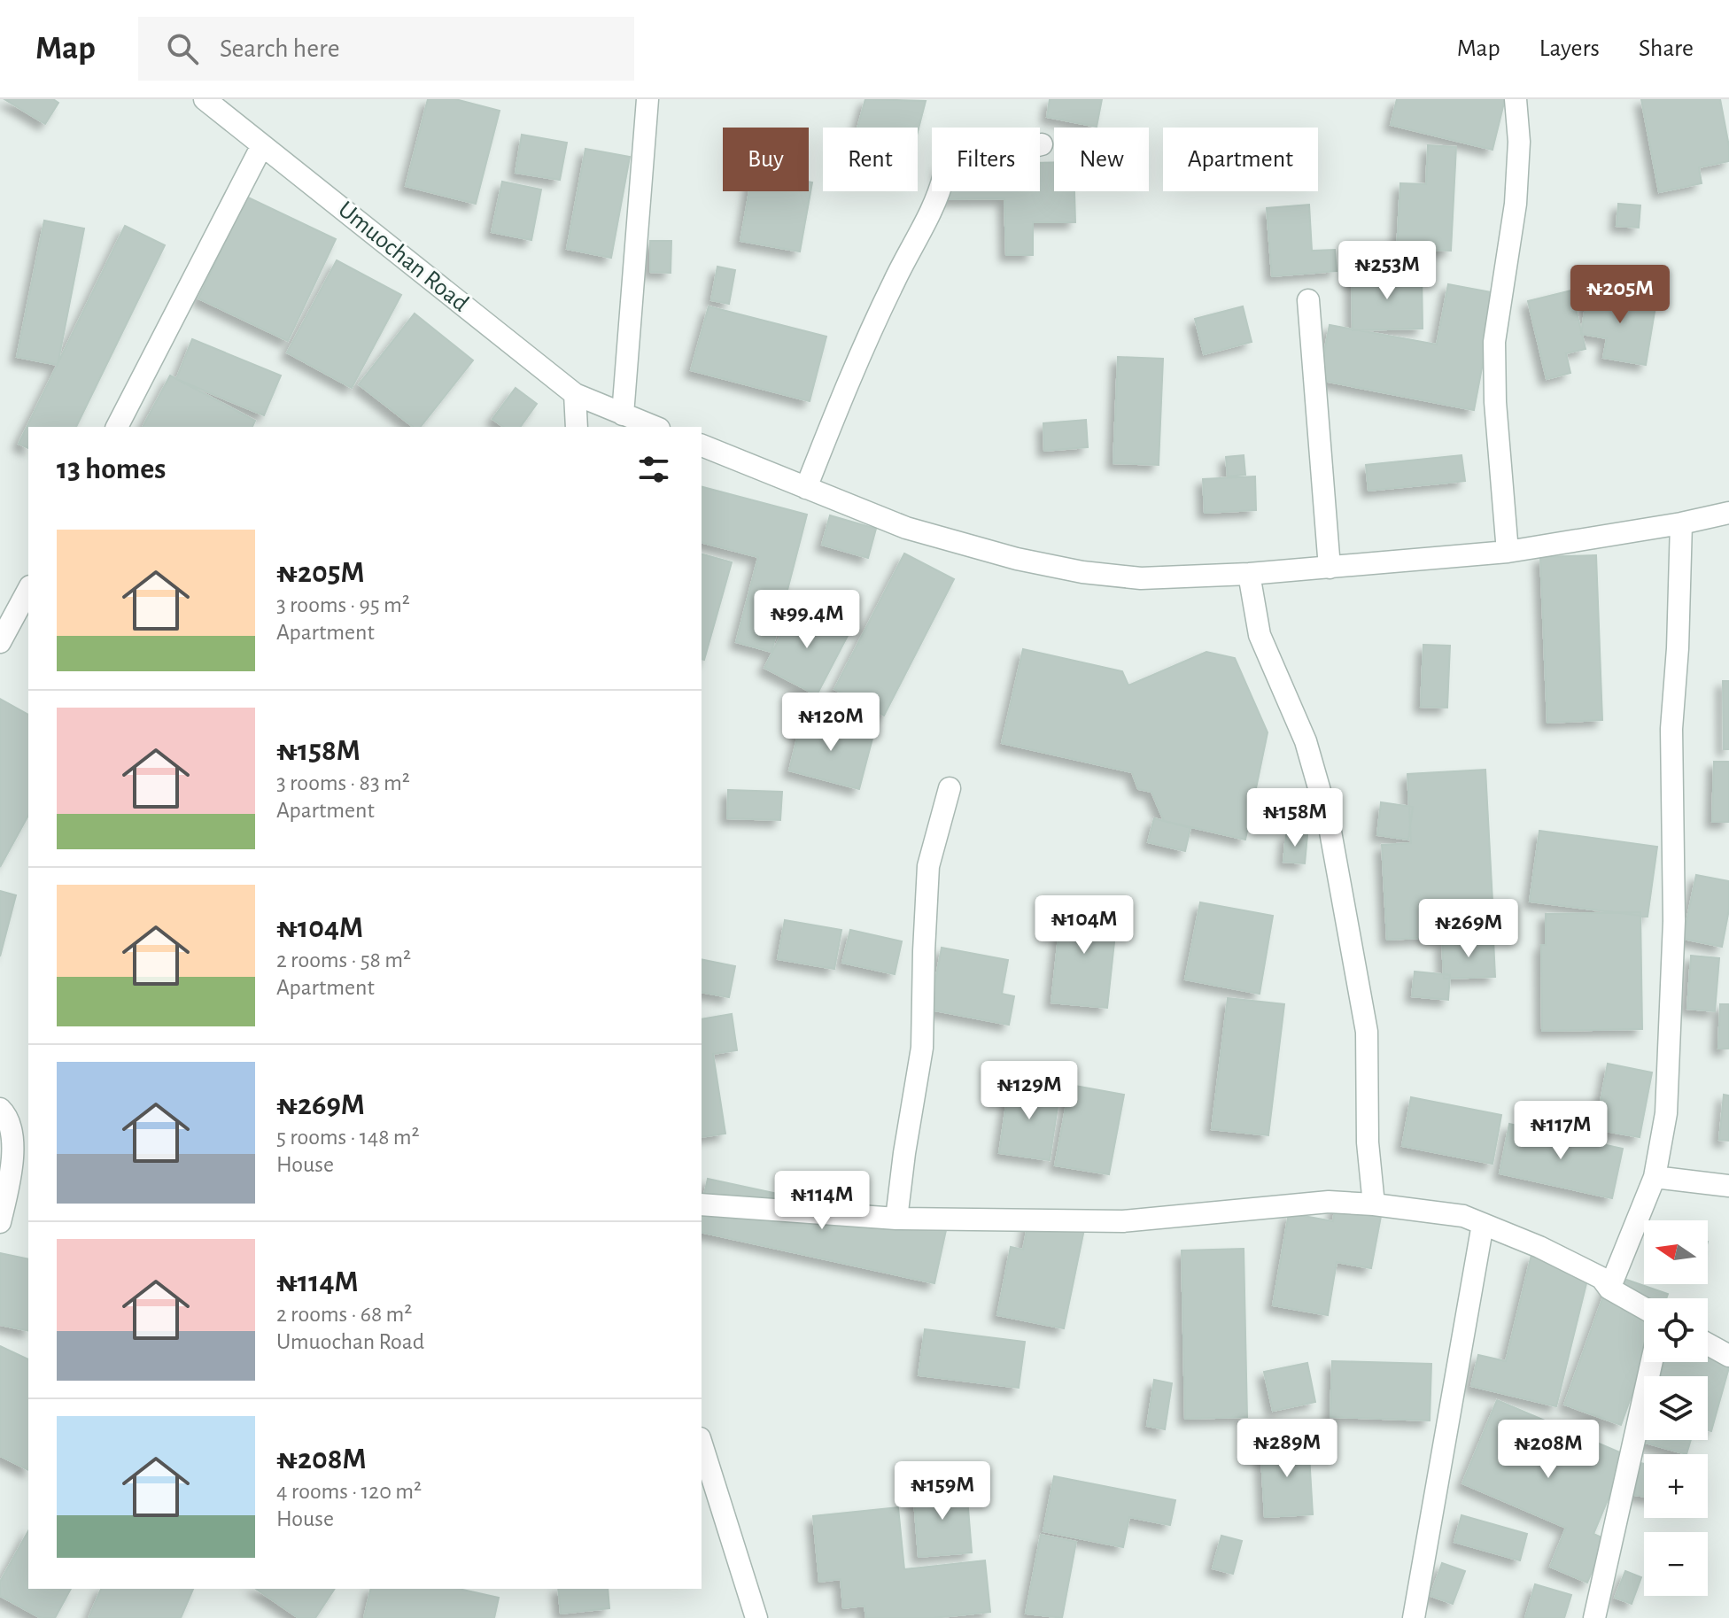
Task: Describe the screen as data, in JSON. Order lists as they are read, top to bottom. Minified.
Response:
{"streets":{"street":["Umuochan Road"]},"north":"left","page":{"header":"Map","search":"Search here","nav":["Map","Layers","Share"],"chip":["Buy","Rent","Filters","New","Apartment"],"price":["₦253M","₦205M","₦99.4M","₦120M","₦158M","₦104M","₦269M","₦129M","₦117M","₦114M","₦289M","₦208M","₦159M"],"heading":"13 homes","list":[{"name":"₦205M","note":"3 rooms · 95 m² · Apartment"},{"name":"₦158M","note":"3 rooms · 83 m² · Apartment"},{"name":"₦104M","note":"2 rooms · 58 m² · Apartment"},{"name":"₦269M","note":"5 rooms · 148 m² · House"},{"name":"₦114M","note":"2 rooms · 68 m² · Umuochan Road"},{"name":"₦208M","note":"4 rooms · 120 m² · House"}],"map_buttons":["+","−"]}}
